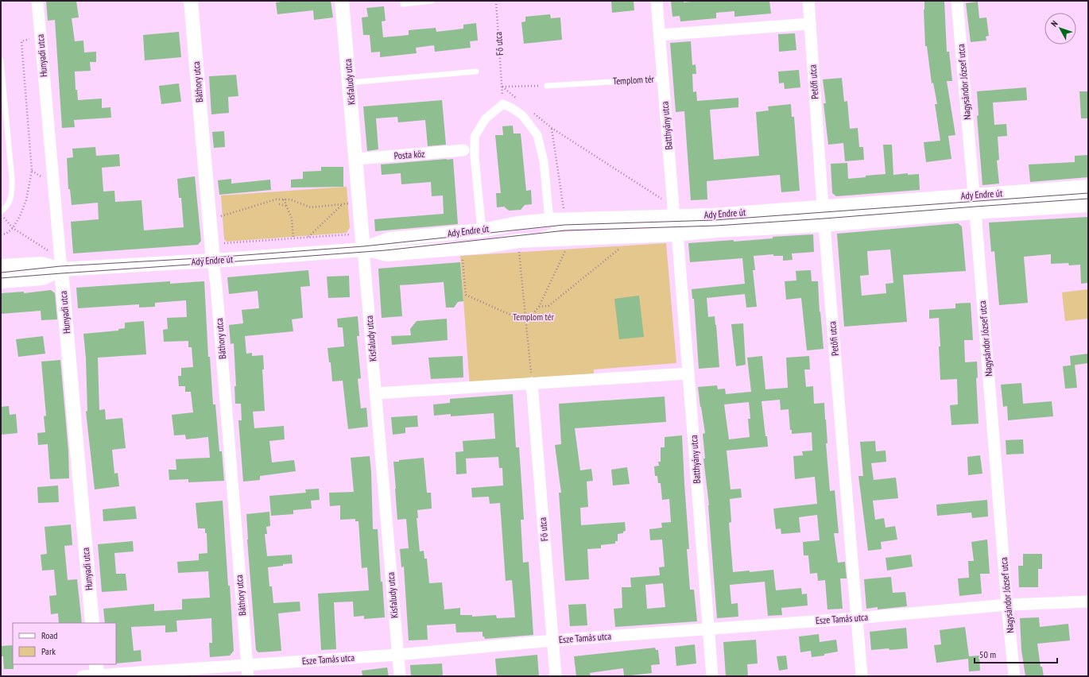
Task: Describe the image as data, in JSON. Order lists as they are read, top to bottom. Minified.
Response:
{"streets":{"street":["Fő utca","Hunyadi utca","Báthory utca","Kisfaludy utca","Petőfi utca","Nagysándor József utca","Batthyány utca","Posta köz","Ady Endre út","Esze Tamás utca"],"lane":["Templom tér"]},"crossings":[["Fő utca","Templom tér"],["Fő utca","Esze Tamás utca"],["Hunyadi utca","Ady Endre út"],["Templom tér","Batthyány utca"],["Báthory utca","Ady Endre út"],["Báthory utca","Esze Tamás utca"],["Kisfaludy utca","Posta köz"],["Kisfaludy utca","Ady Endre út"],["Kisfaludy utca","Esze Tamás utca"],["Petőfi utca","Ady Endre út"],["Petőfi utca","Esze Tamás utca"],["Nagysándor József utca","Ady Endre út"],["Nagysándor József utca","Esze Tamás utca"],["Batthyány utca","Ady Endre út"],["Batthyány utca","Esze Tamás utca"]],"parks":["Templom tér"],"legend":["Road","Park"],"scale_bar":"50 m","north":"top left"}
